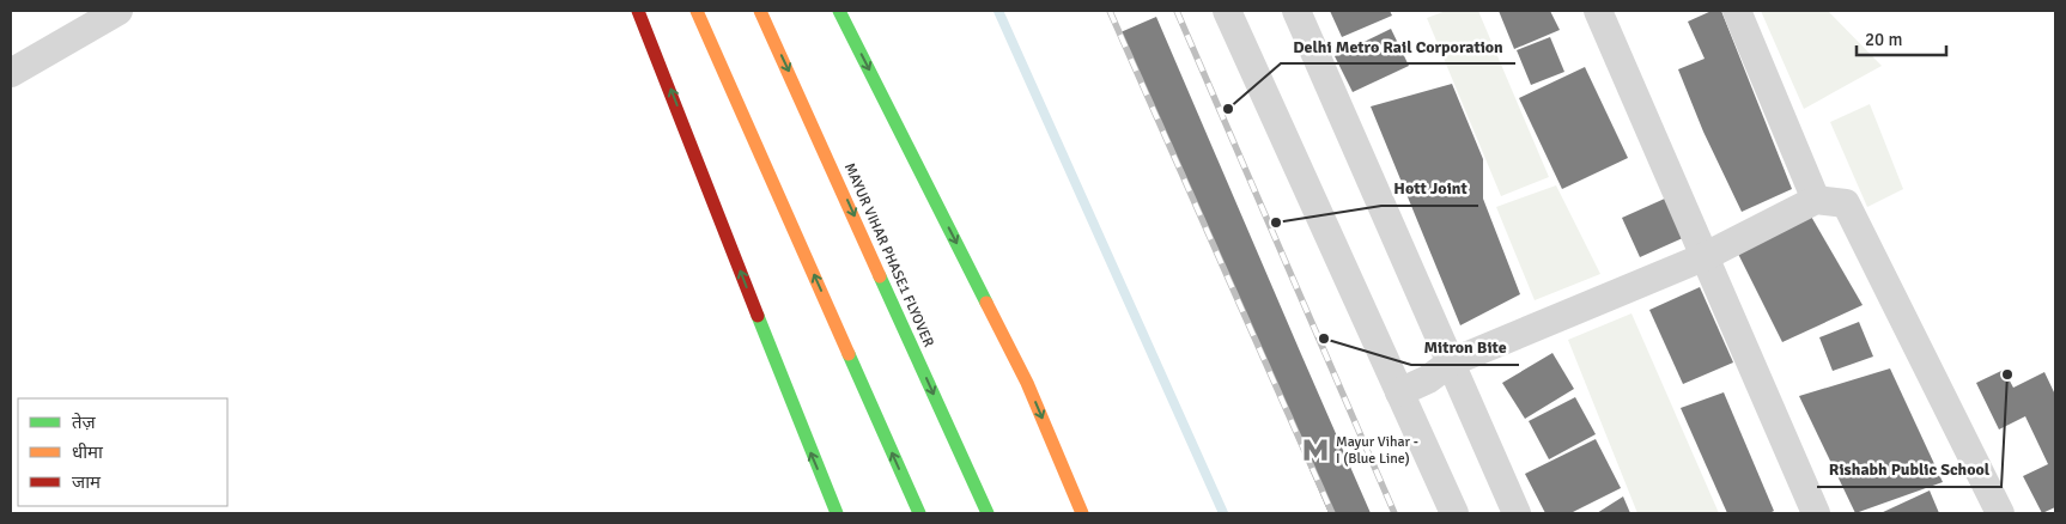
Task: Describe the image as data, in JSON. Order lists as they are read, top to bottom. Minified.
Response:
{"streets":{"highway":["MAYUR VIHAR PHASE1 FLYOVER"]},"places":{"other":["Delhi Metro Rail Corporation","Hott Joint","Mitron Bite","Rishabh Public School"],"metro station":["Mayur Vihar - I (Blue Line)"]},"legend":["तेज़","धीमा","जाम"],"scale_bar":"20 m"}
